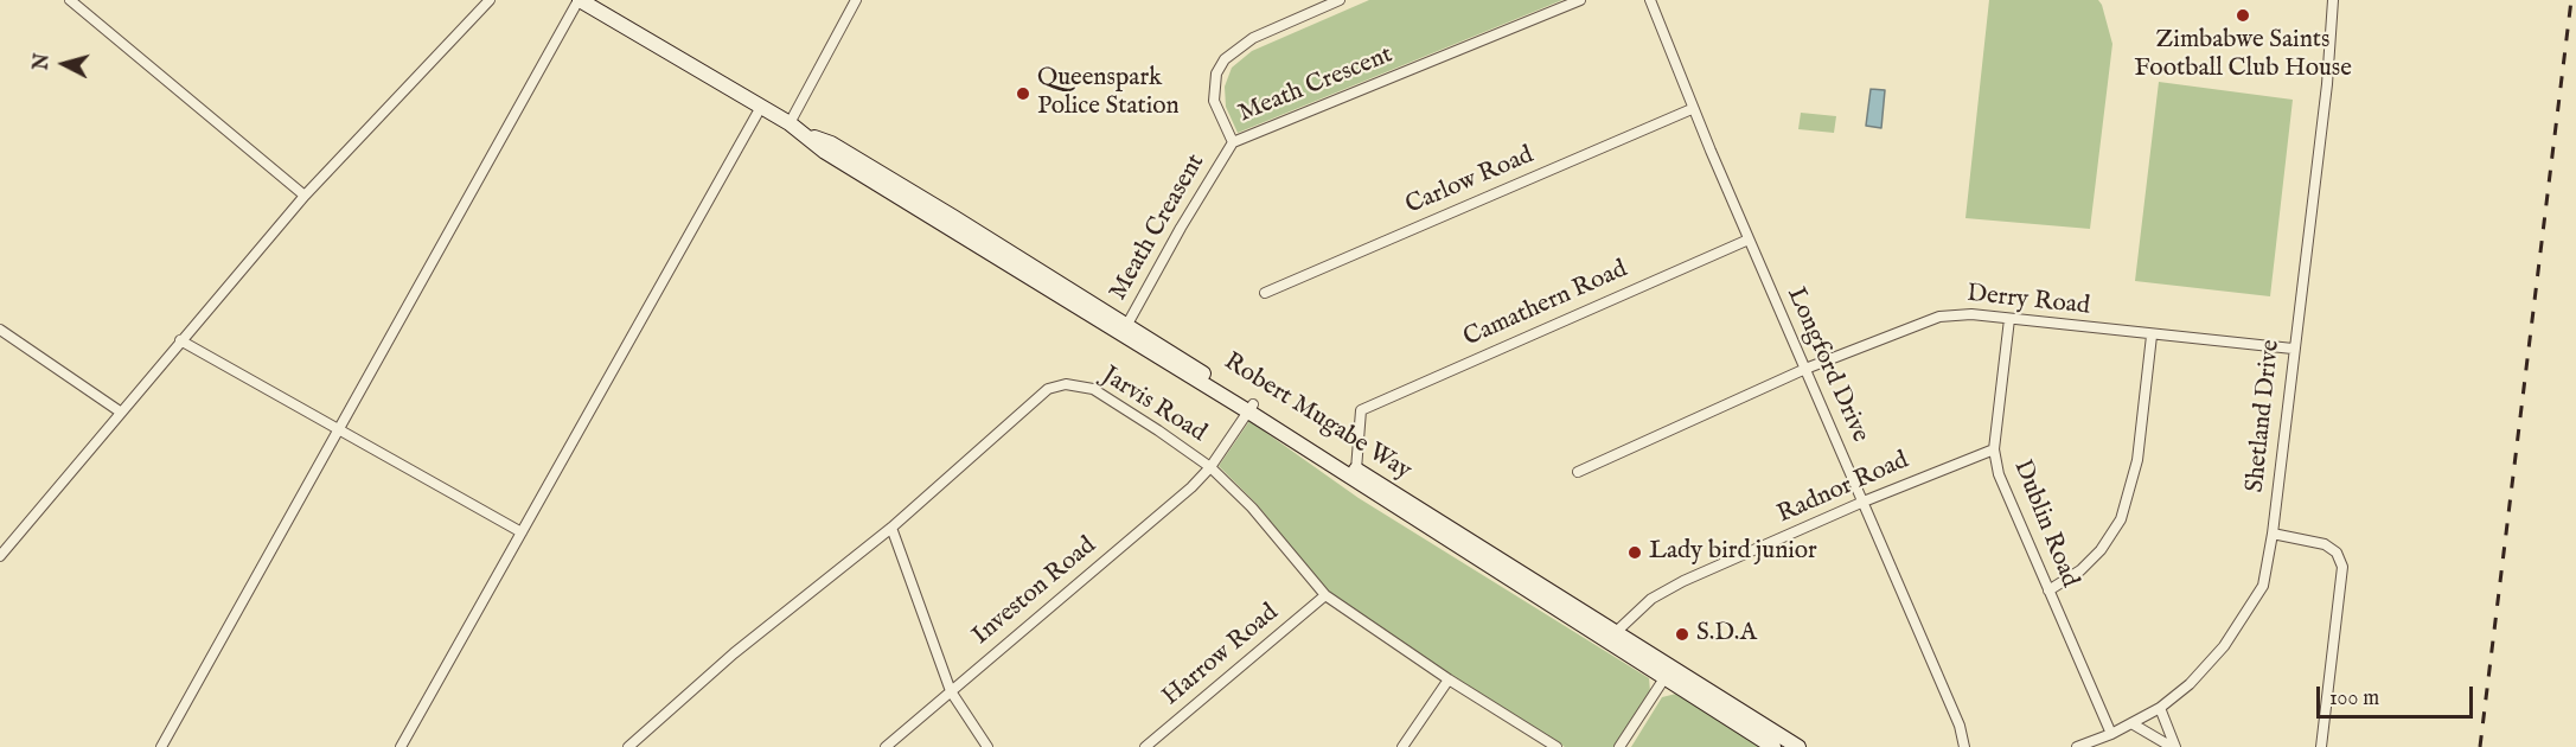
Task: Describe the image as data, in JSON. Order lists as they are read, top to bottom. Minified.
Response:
{"streets":{"main road":["Robert Mugabe Way"],"street":["Meath Crescent","Carlow Road","Meath Creasent","Derry Road","Camathern Road","Longford Drive","Jarvis Road","Shetland Drive","Radnor Road","Dublin Road","Investon Road","Harrow Road"]},"crossings":[["Meath Crescent","Meath Creasent"],["Carlow Road","Longford Drive"],["Meath Creasent","Robert Mugabe Way"],["Derry Road","Longford Drive"],["Derry Road","Shetland Drive"],["Derry Road","Dublin Road"],["Camathern Road","Longford Drive"],["Camathern Road","Robert Mugabe Way"],["Longford Drive","Radnor Road"],["Jarvis Road","Investon Road"],["Jarvis Road","Harrow Road"],["Shetland Drive","Dublin Road"],["Robert Mugabe Way","Radnor Road"],["Robert Mugabe Way","Investon Road"],["Radnor Road","Dublin Road"]],"places":["Zimbabwe Saints Football Club House","Queenspark Police Station","Lady bird junior","S.D.A"],"scale_bar":"100 m","north":"left"}
